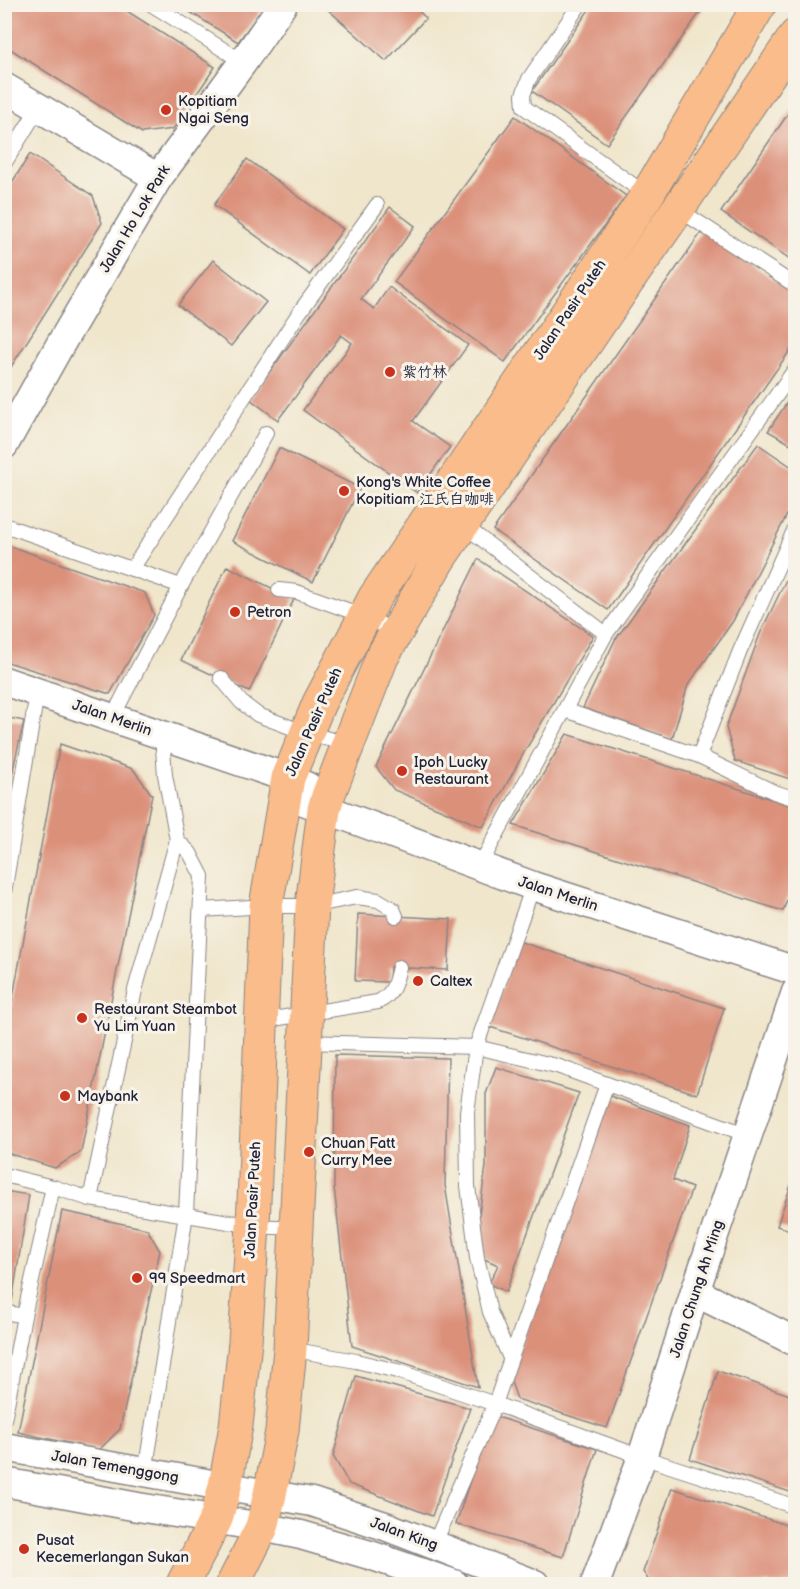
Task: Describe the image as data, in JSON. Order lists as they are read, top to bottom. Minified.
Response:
{"streets":{"main road":["Jalan Pasir Puteh"],"street":["Jalan Ho Lok Park","Jalan Merlin","Jalan Chung Ah Ming","Jalan Temenggong","Jalan King"]},"crossings":[["Jalan Pasir Puteh","Jalan Merlin"],["Jalan Pasir Puteh","Jalan Temenggong"],["Jalan Pasir Puteh","Jalan King"],["Jalan Temenggong","Jalan King"]],"places":["Kopitiam Ngai Seng","紫竹林","Kong's White Coffee Kopitiam 江氏白咖啡","Petron","Ipoh Lucky Restaurant","Caltex","Restaurant Steambot Yu Lim Yuan","Maybank","Chuan Fatt Curry Mee","99 Speedmart","Pusat Kecemerlangan Sukan"]}
